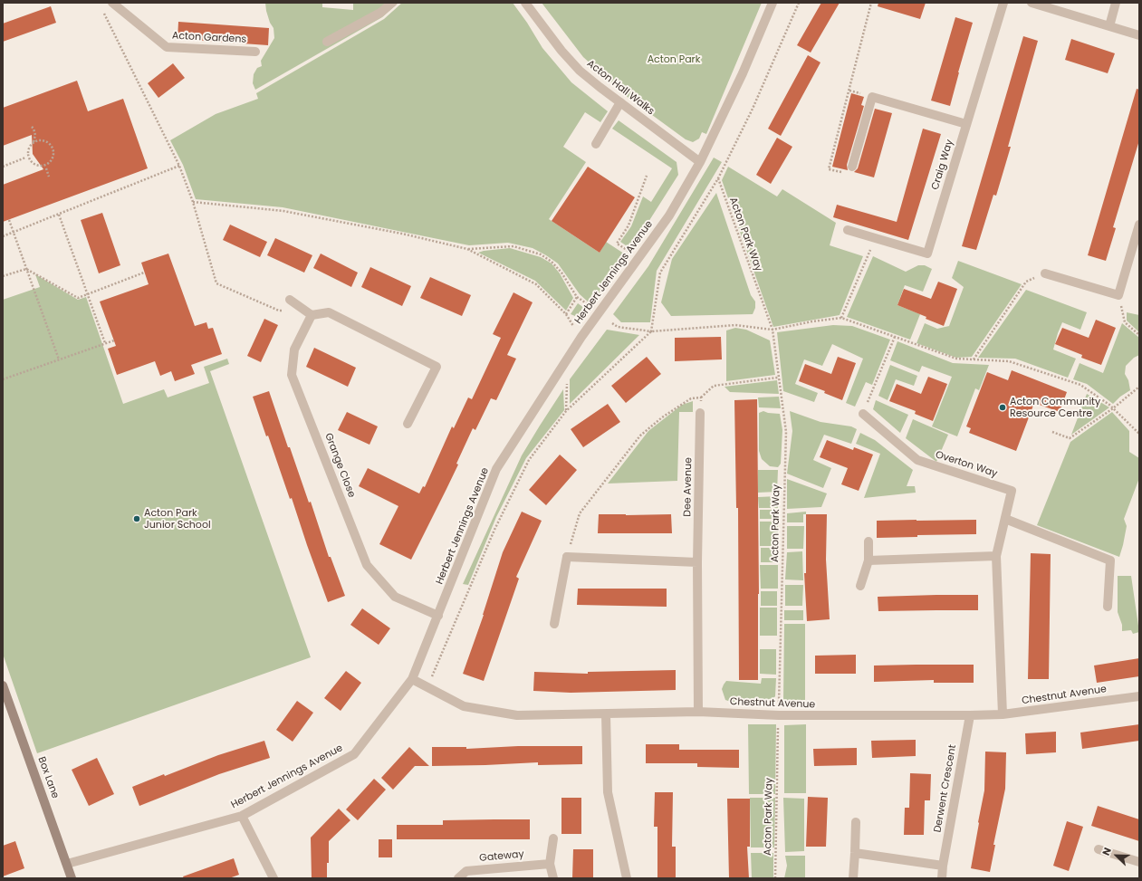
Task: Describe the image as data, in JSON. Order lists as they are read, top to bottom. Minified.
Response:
{"streets":{"street":["Acton Gardens","Acton Hall Walks","Craig Way","Herbert Jennings Avenue","Overton Way","Grange Close","Dee Avenue","Chestnut Avenue","Box Lane","Derwent Crescent","Gateway"],"path":["Acton Park Way"]},"crossings":[["Acton Hall Walks","Herbert Jennings Avenue"],["Acton Park Way","Chestnut Avenue"],["Herbert Jennings Avenue","Grange Close"],["Herbert Jennings Avenue","Chestnut Avenue"],["Herbert Jennings Avenue","Box Lane"],["Overton Way","Chestnut Avenue"],["Dee Avenue","Chestnut Avenue"],["Chestnut Avenue","Derwent Crescent"]],"parks":["Acton Park"],"places":["Acton Community Resource Centre","Acton Park Junior School"],"north":"top left"}
